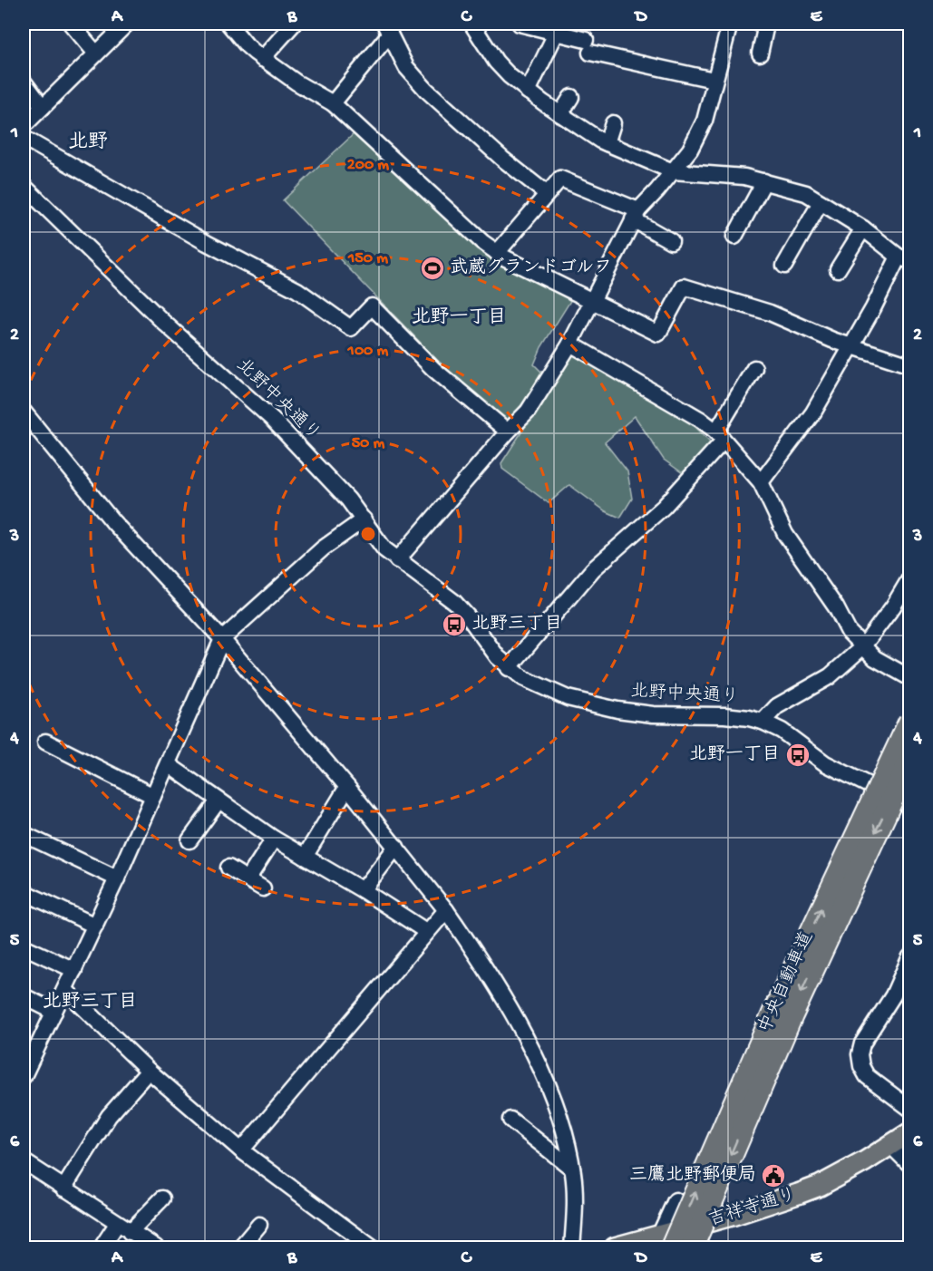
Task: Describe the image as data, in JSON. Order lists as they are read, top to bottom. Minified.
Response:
{"streets":{"highway":["中央自動車道"],"main road":["吉祥寺通り"],"street":["北野中央通り"]},"crossings":[["中央自動車道","吉祥寺通り"]],"districts":["北野","北野一丁目","北野三丁目"],"places":{"sports":["武蔵グランドゴルフ"],"bus stop":["北野三丁目","北野一丁目"],"public building":["三鷹北野郵便局"]},"grid":{"columns":["A","B","C","D","E"],"rows":["1","2","3","4","5","6"]},"rings":["200 m","150 m","100 m","50 m"]}
